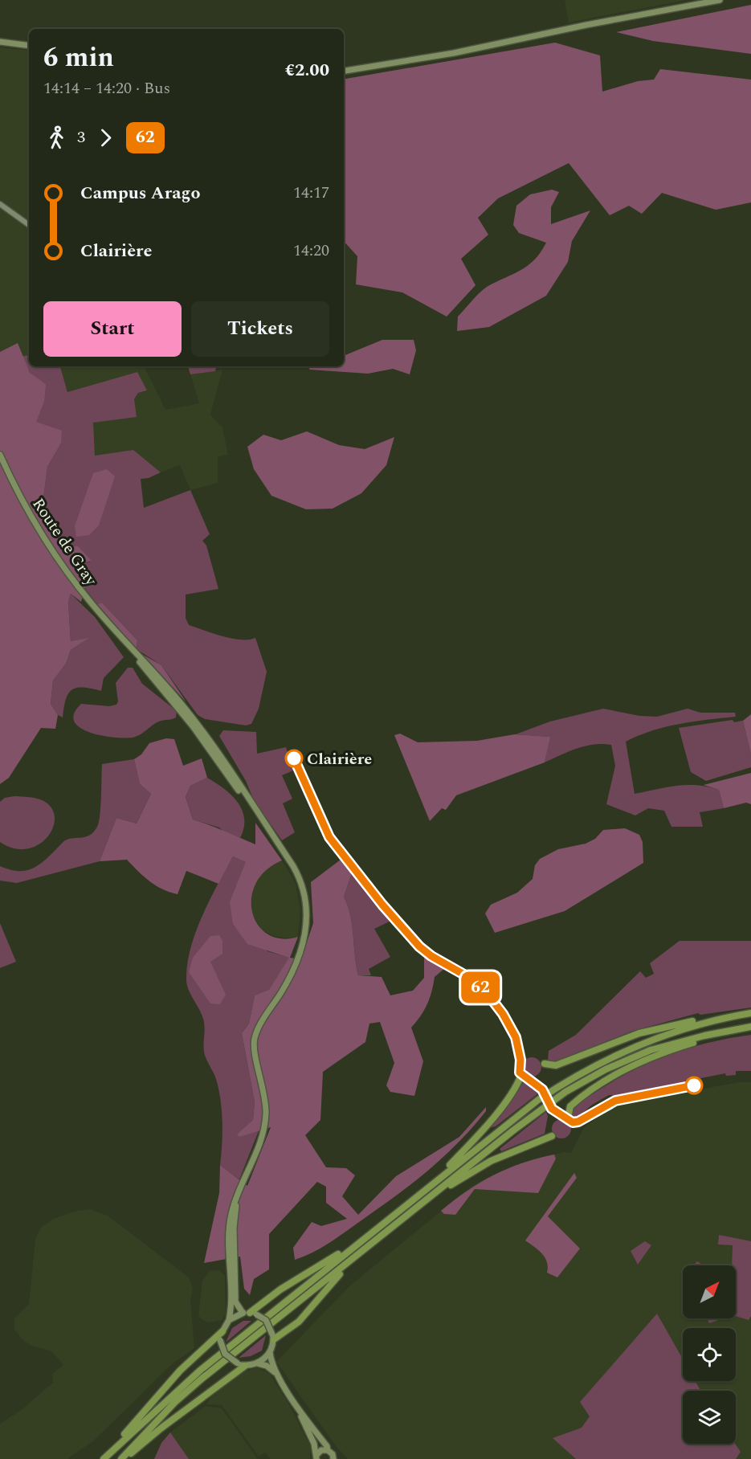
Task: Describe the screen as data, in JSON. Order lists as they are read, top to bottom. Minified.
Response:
{"streets":{"main road":["Route de Gray"]},"places":["Clairière"],"lines":["bus line 62"],"north":"top right","page":{"on_map":"62","heading":["6 min","14:14 – 14:20 · Bus","€2.00"],"legs":["3","62"],"list":[{"name":"Campus Arago","value":"14:17"},{"name":"Clairière","value":"14:20"}],"buttons":["Start","Tickets"]}}
